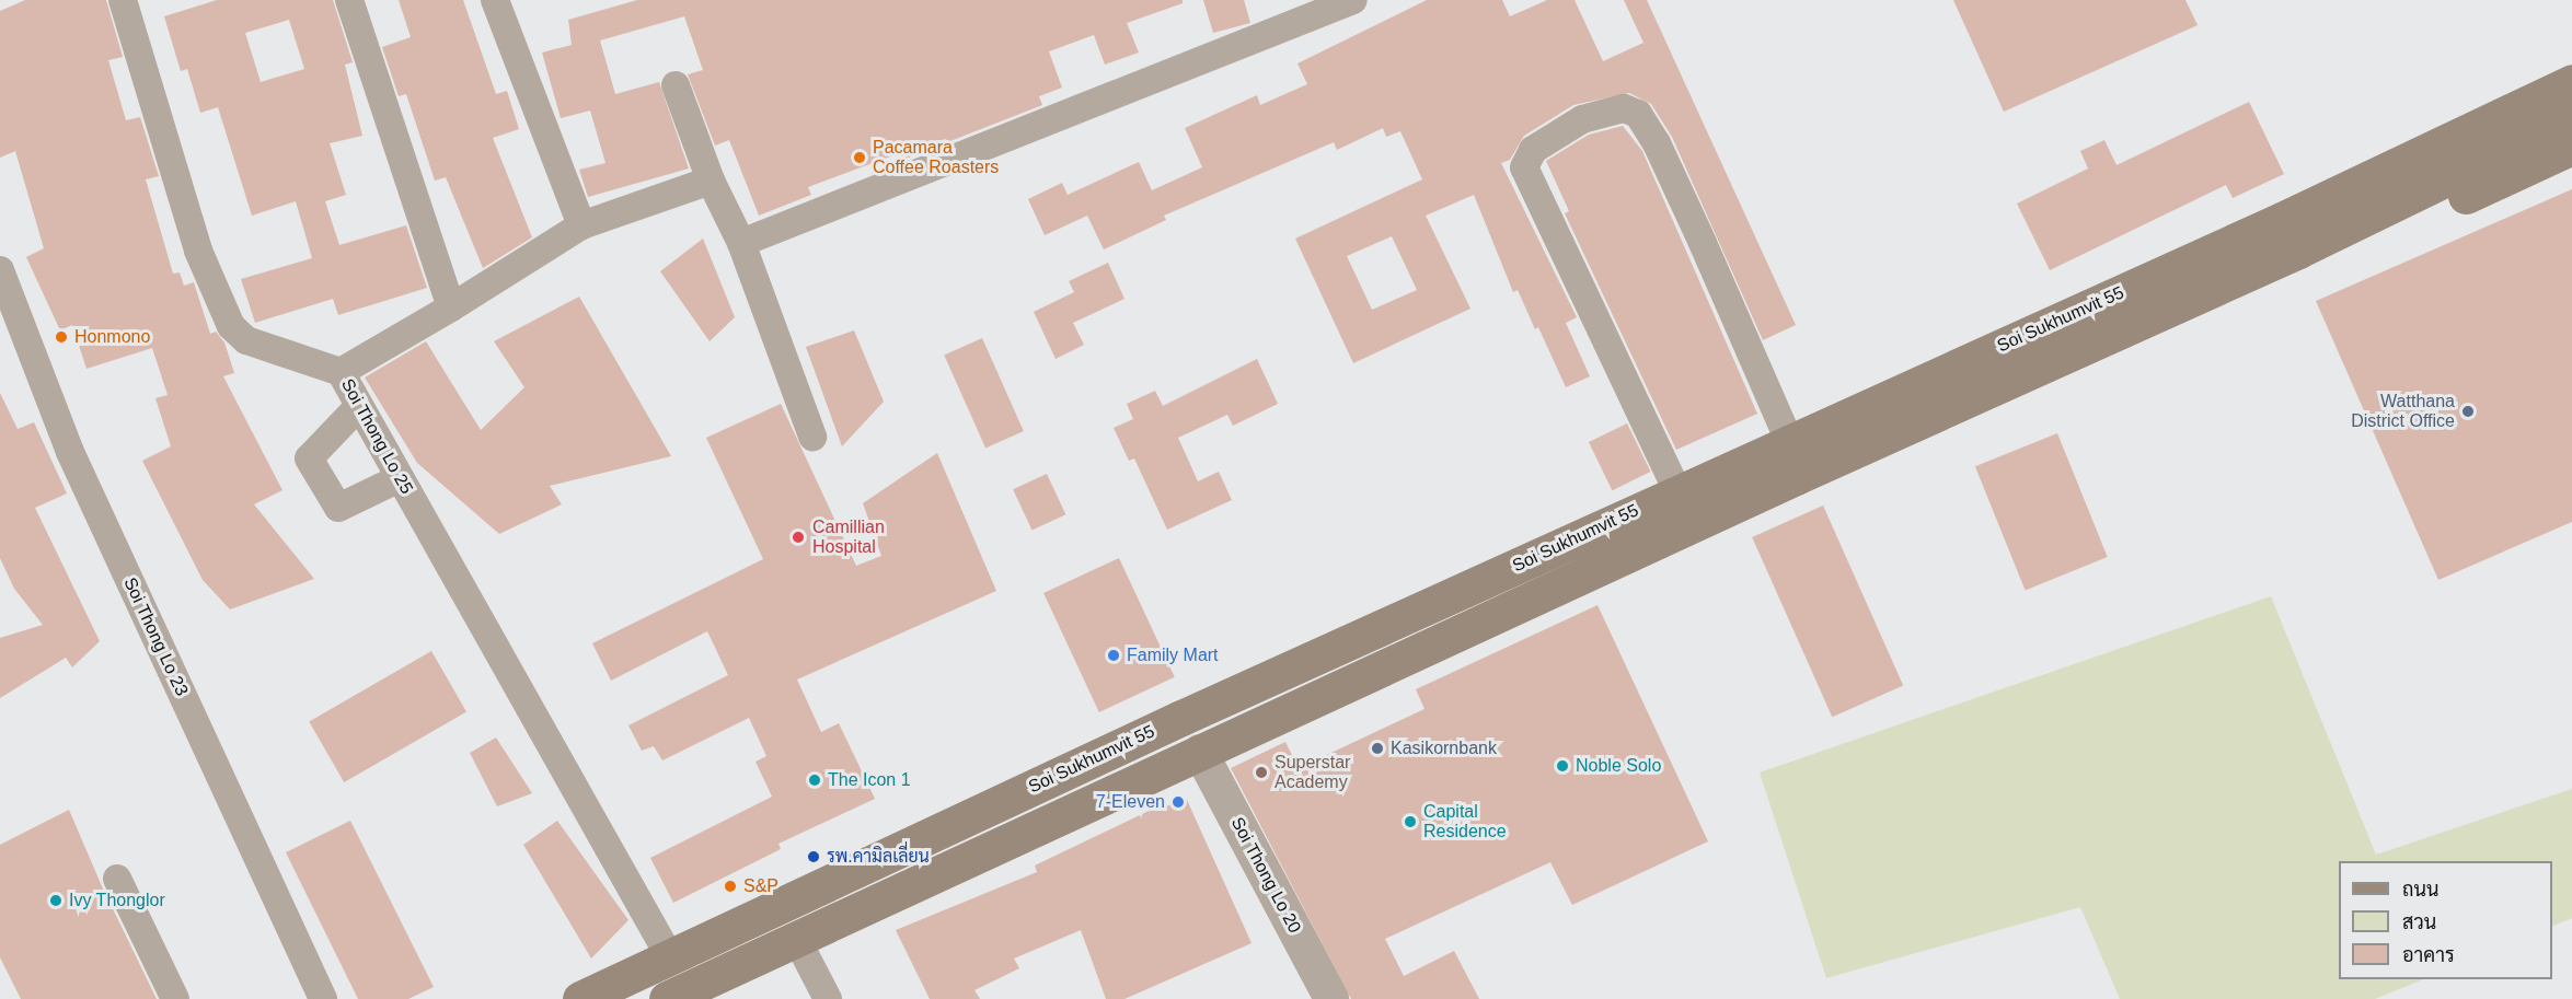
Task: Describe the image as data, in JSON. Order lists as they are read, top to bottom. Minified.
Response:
{"streets":{"main road":["Soi Sukhumvit 55"],"street":["Soi Thong Lo 25","Soi Thong Lo 23","Soi Thong Lo 20"]},"crossings":[["Soi Sukhumvit 55","Soi Thong Lo 25"],["Soi Sukhumvit 55","Soi Thong Lo 20"]],"places":["Pacamara Coffee Roasters","Honmono","Watthana District Office","Camillian Hospital","Family Mart","Kasikornbank","Noble Solo","Superstar Academy","The Icon 1","7-Eleven","Capital Residence","รพ.คามิลเลี่ยน","S&P","Ivy Thonglor"],"legend":["ถนน","สวน","อาคาร"]}
